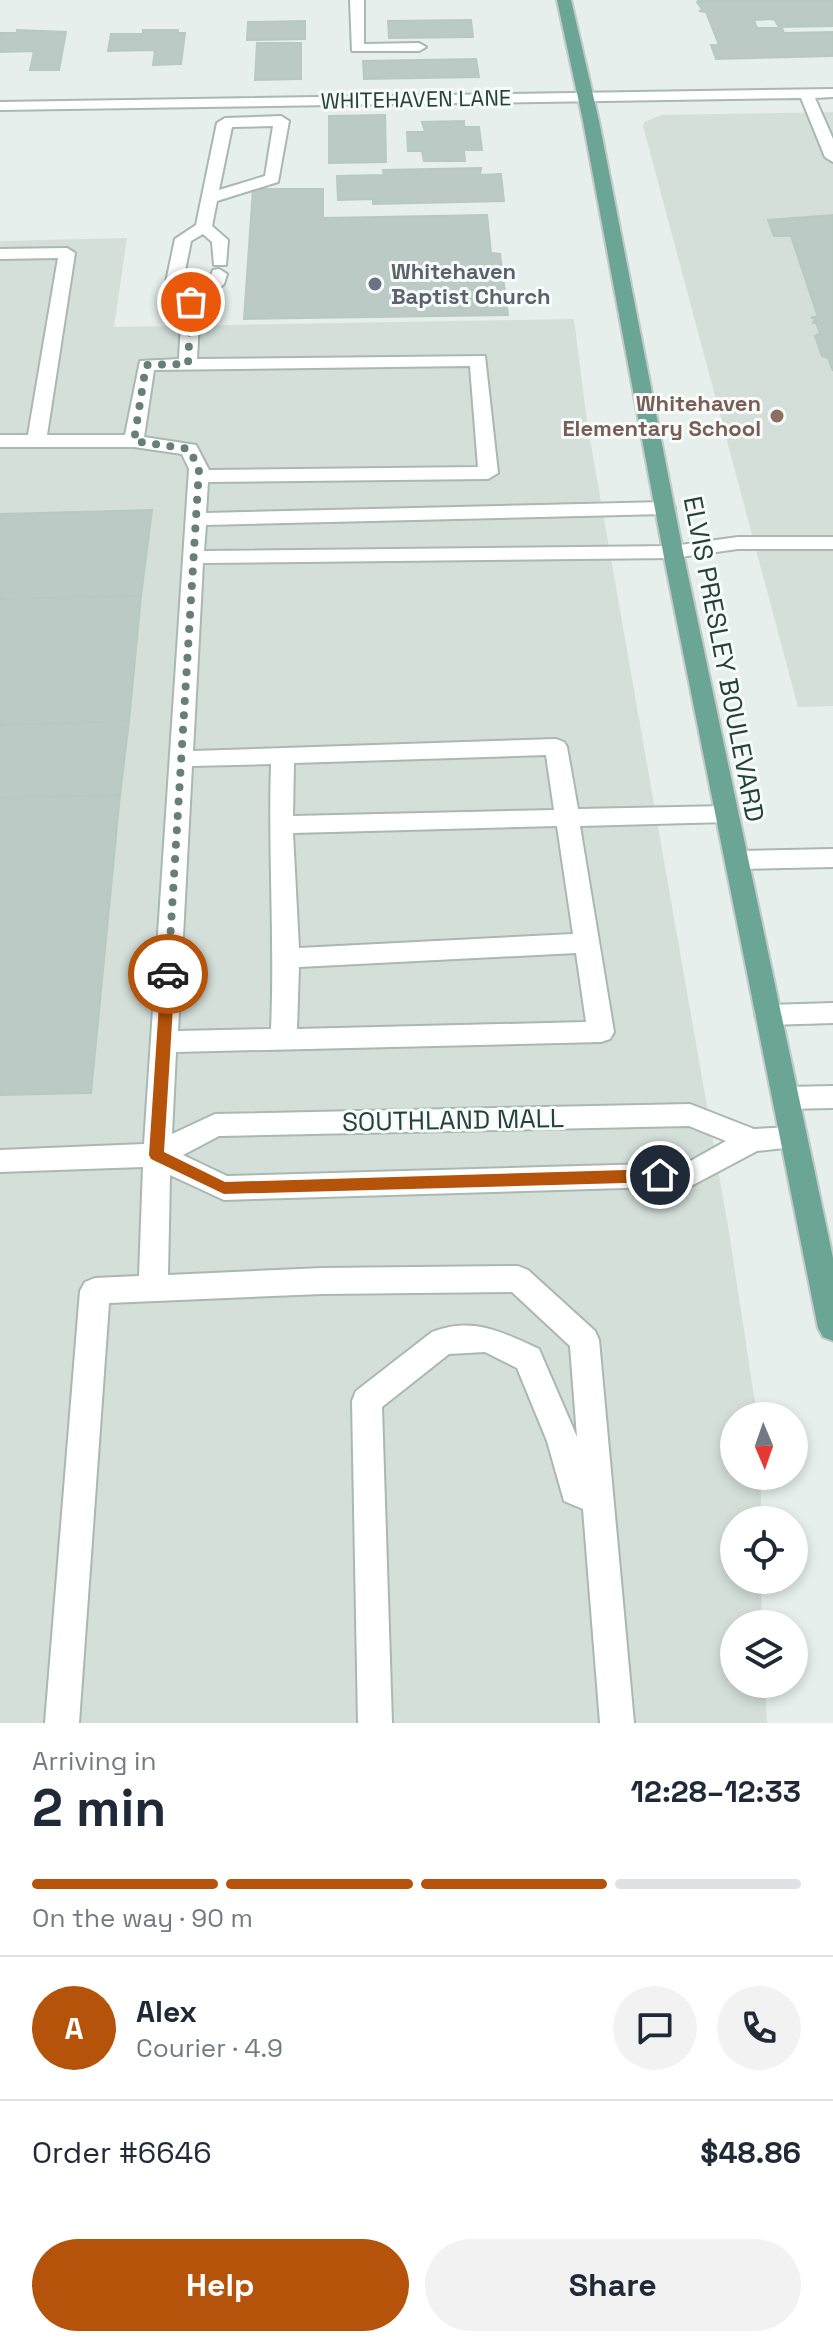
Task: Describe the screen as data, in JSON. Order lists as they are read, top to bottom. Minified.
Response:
{"streets":{"main road":["ELVIS PRESLEY BOULEVARD"],"street":["WHITEHAVEN LANE","SOUTHLAND MALL"]},"crossings":[["WHITEHAVEN LANE","ELVIS PRESLEY BOULEVARD"],["ELVIS PRESLEY BOULEVARD","SOUTHLAND MALL"]],"places":["Whitehaven Baptist Church","Whitehaven Elementary School"],"north":"bottom","page":{"heading":["2 min","Arriving in","12:28–12:33"],"panel":["Alex","Courier · 4.9","Order #6646","$48.86"],"bar":"On the way · 90 m","round":"A","buttons":["Help","Share"]}}
